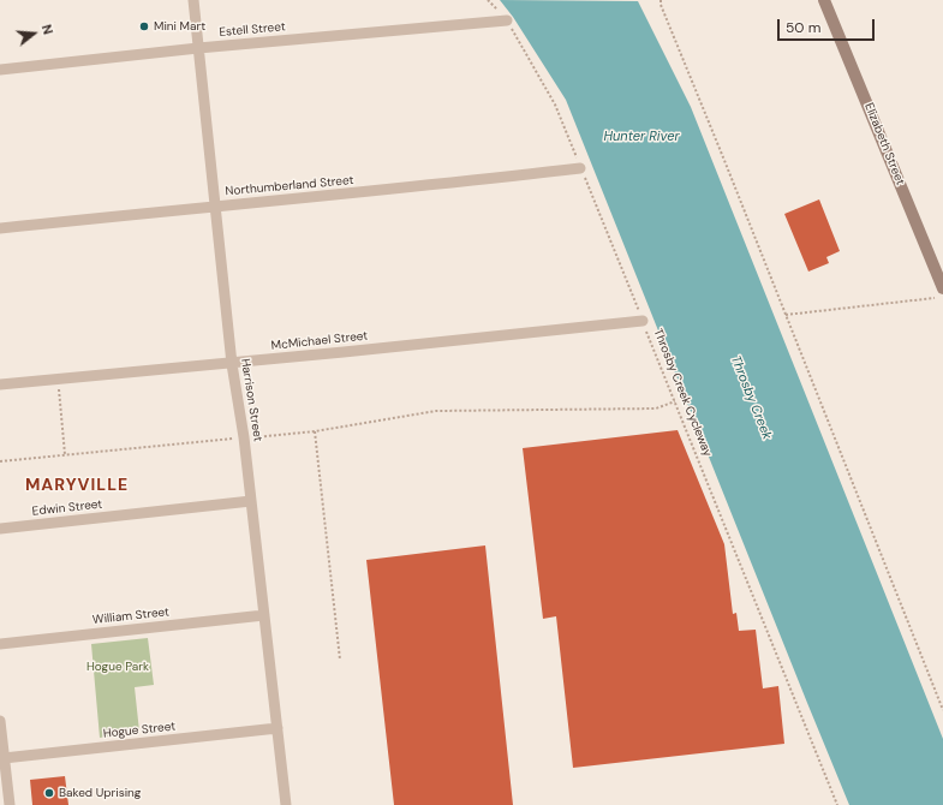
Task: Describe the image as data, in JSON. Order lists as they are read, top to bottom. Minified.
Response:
{"streets":{"main road":["Elizabeth Street"],"street":["Estell Street","Northumberland Street","McMichael Street","Harrison Street","Edwin Street","William Street","Hogue Street"],"path":["Throsby Creek Cycleway"]},"crossings":[["Estell Street","Throsby Creek Cycleway"],["Estell Street","Harrison Street"],["Northumberland Street","Throsby Creek Cycleway"],["Northumberland Street","Harrison Street"],["McMichael Street","Throsby Creek Cycleway"],["McMichael Street","Harrison Street"],["Harrison Street","Edwin Street"],["Harrison Street","William Street"],["Harrison Street","Hogue Street"]],"districts":["MARYVILLE"],"water":["Hunter River","Throsby Creek"],"parks":["Hogue Park"],"places":["Mini Mart","Baked Uprising"],"scale_bar":"50 m","north":"right"}
